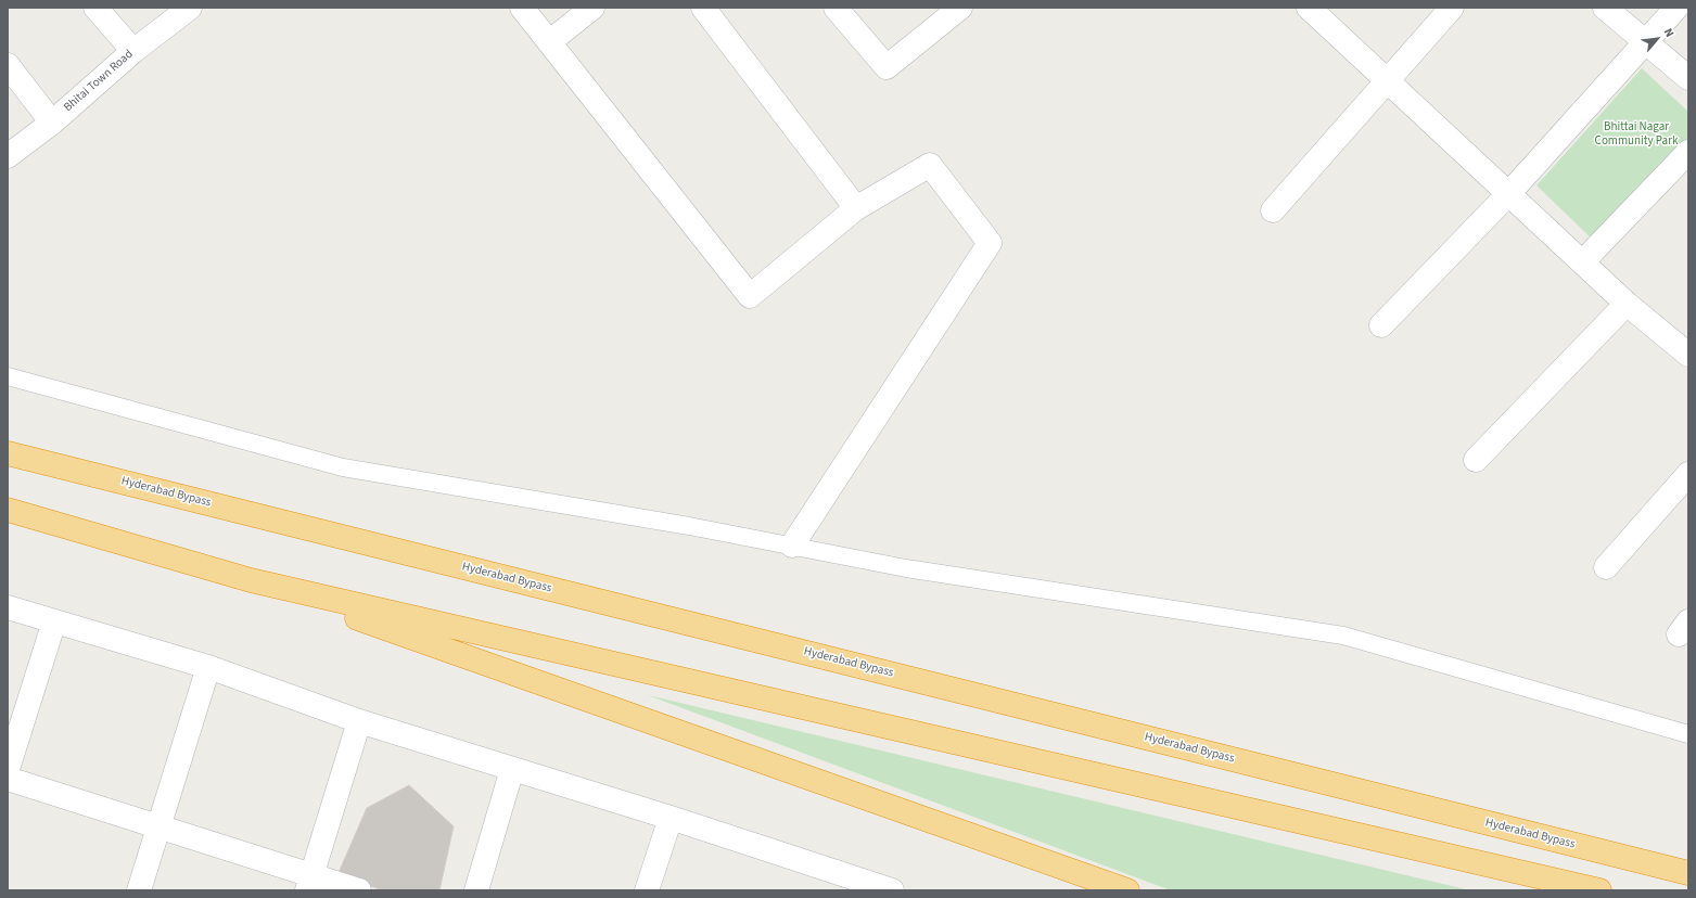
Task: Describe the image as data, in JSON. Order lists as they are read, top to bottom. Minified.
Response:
{"streets":{"highway":["Hyderabad Bypass"],"street":["Bhitai Town Road"]},"parks":["Bhittai Nagar Community Park"],"north":"top right"}
